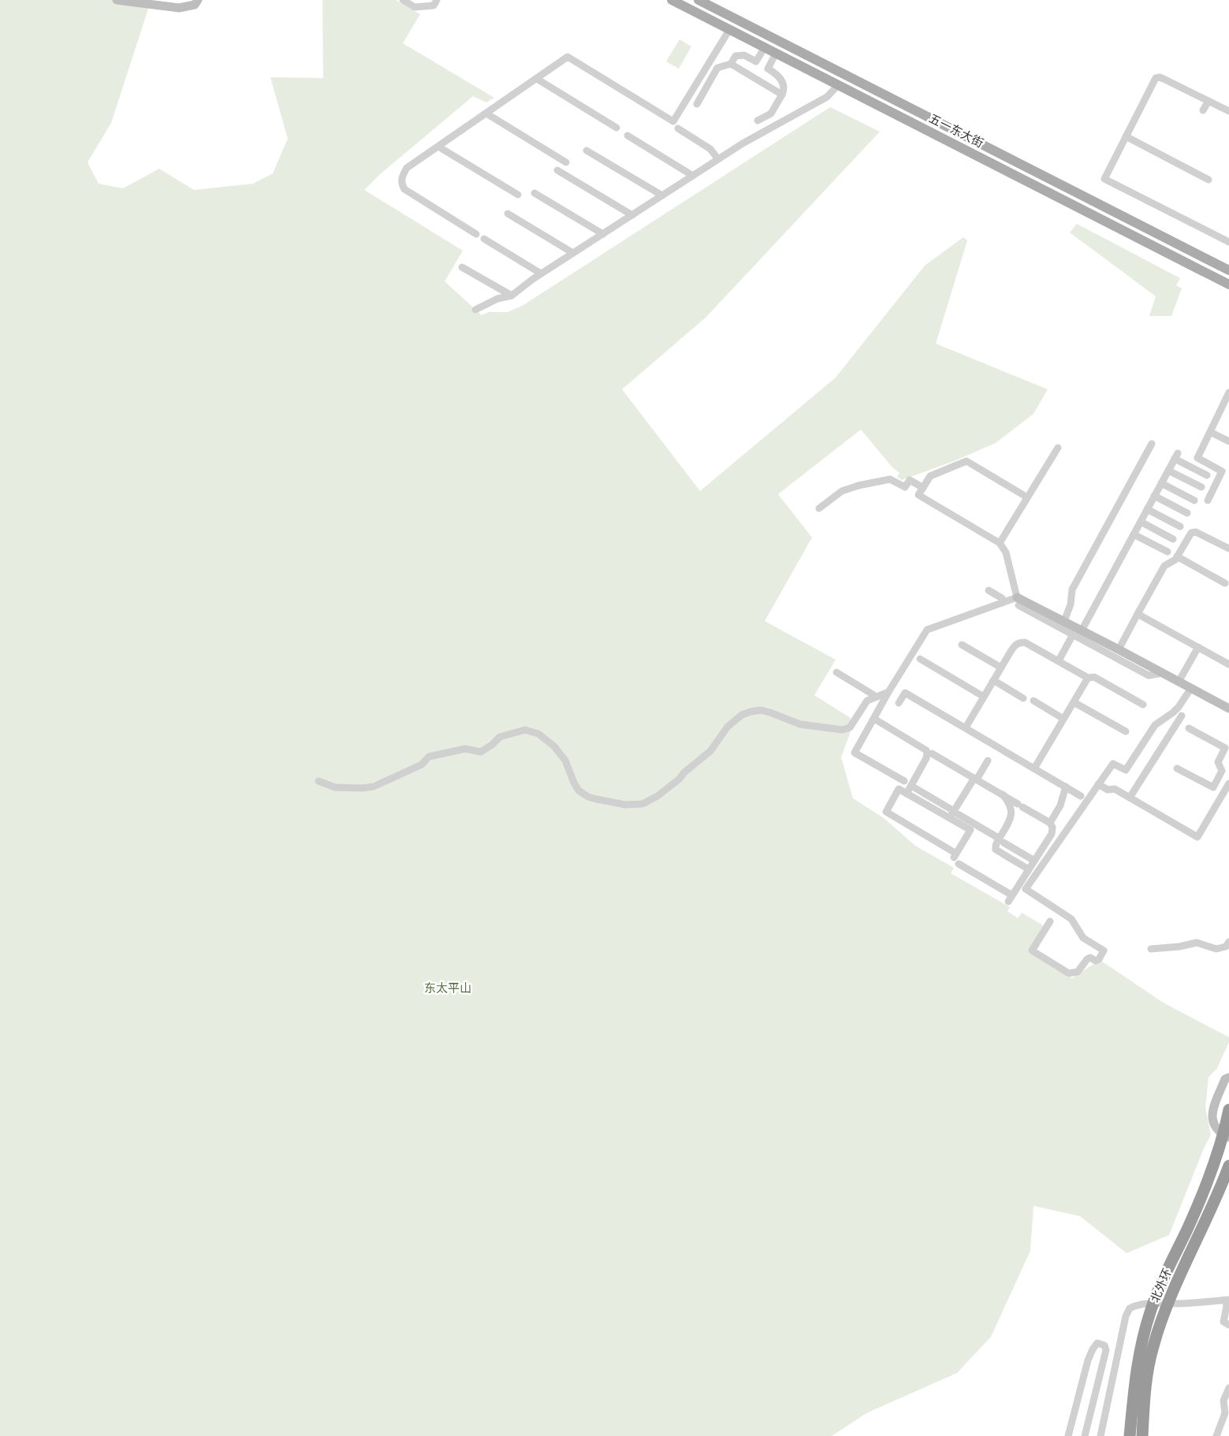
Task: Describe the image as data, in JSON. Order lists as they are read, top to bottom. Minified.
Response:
{"streets":{"highway":["北外环"],"main road":["五一东大街"]},"parks":["东太平山"]}
